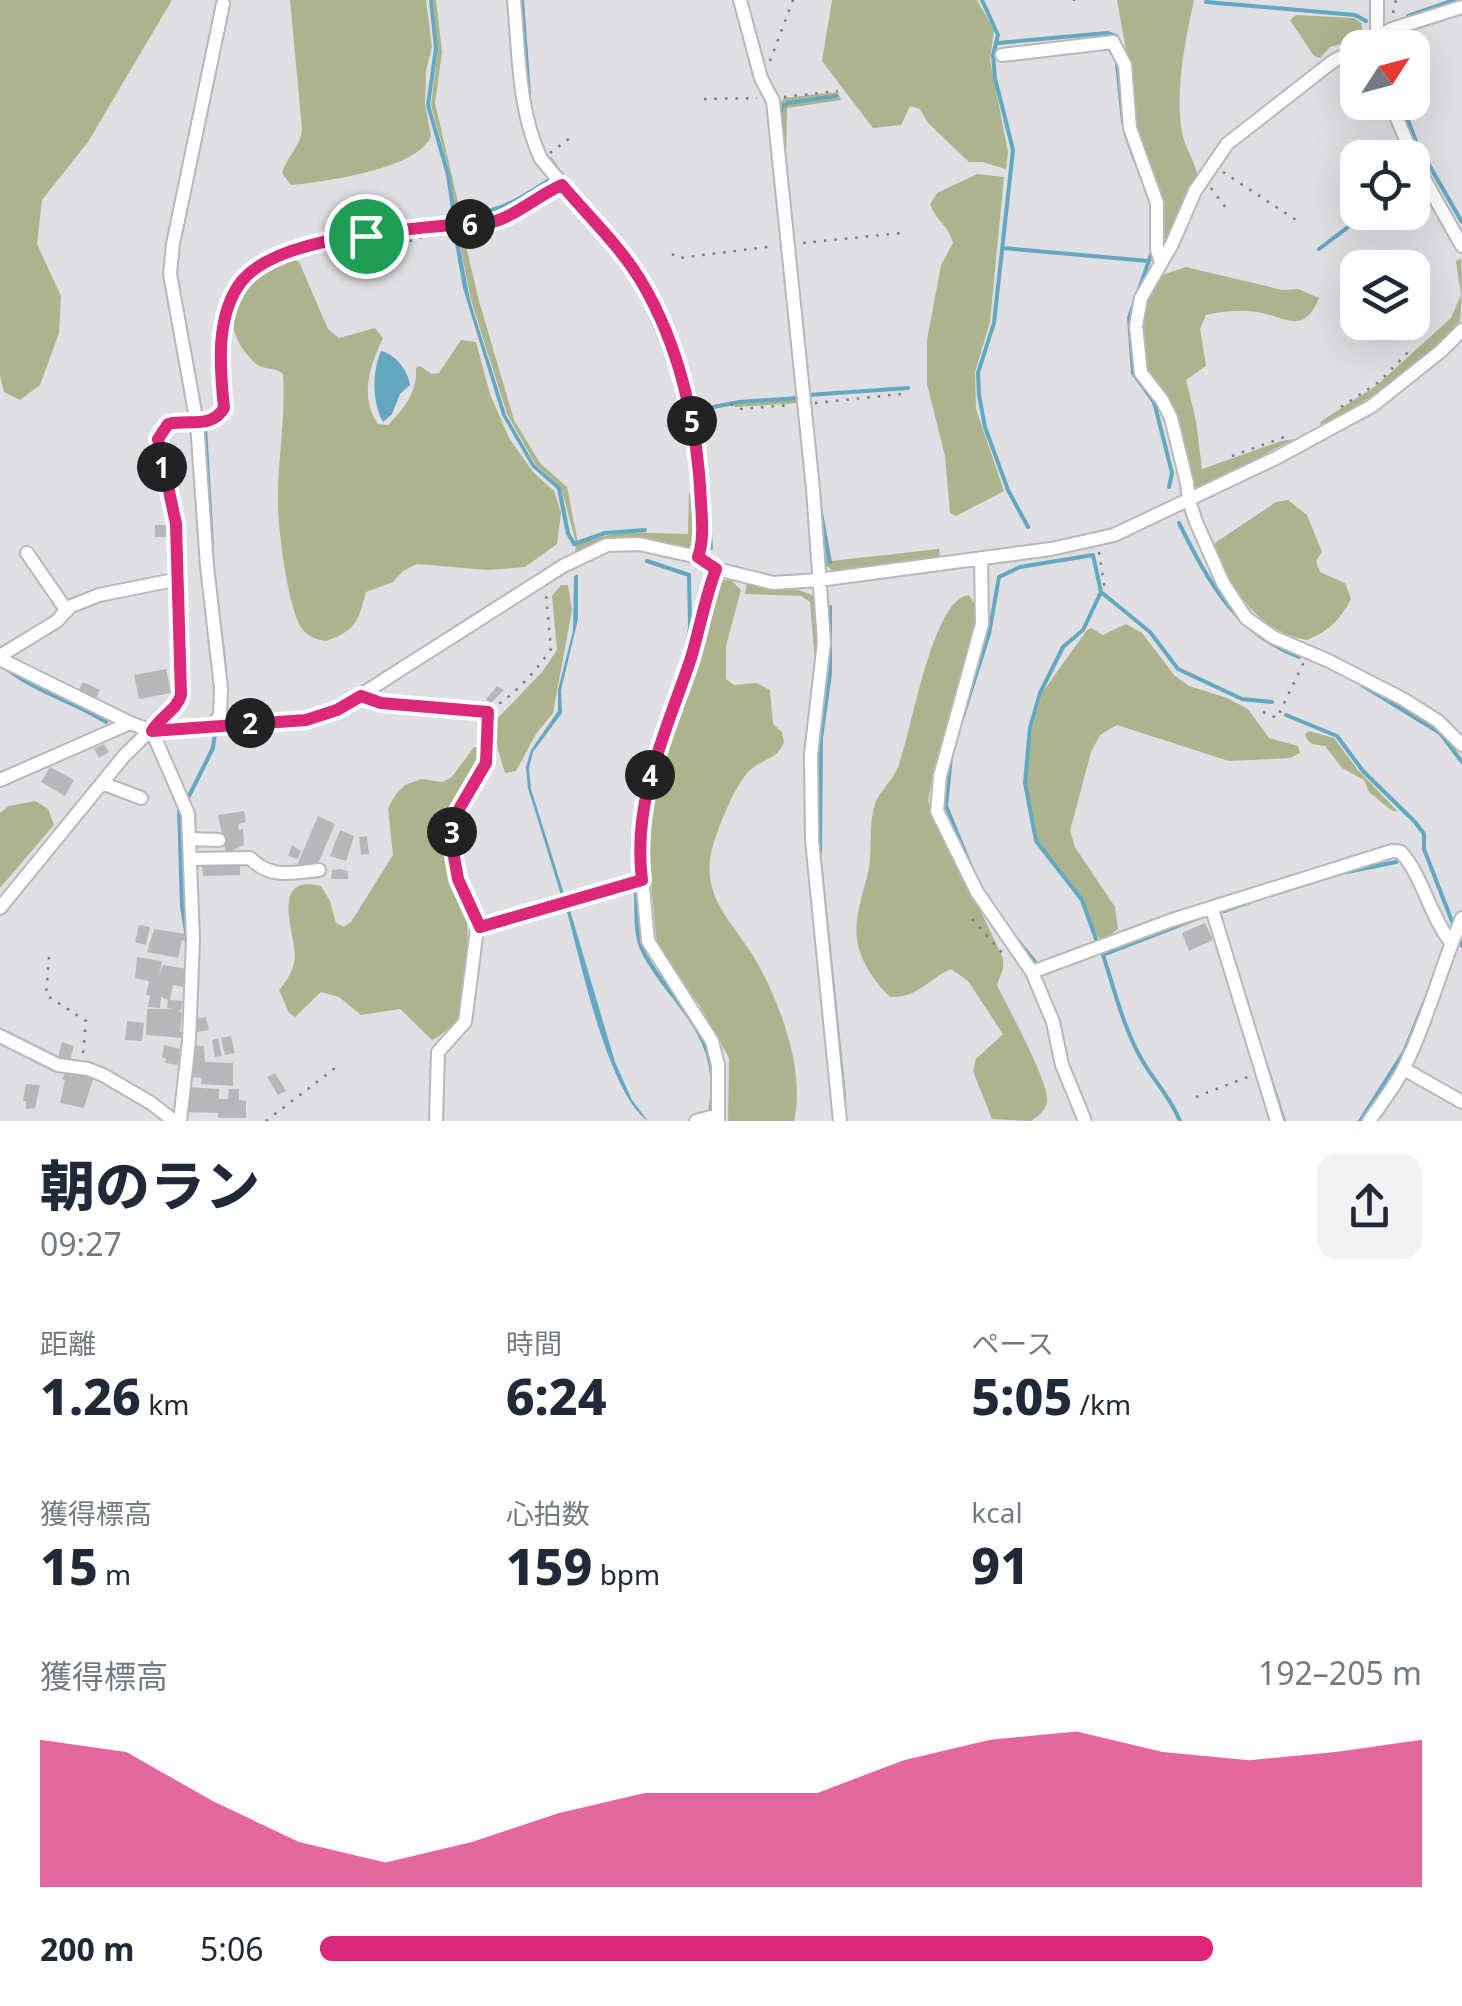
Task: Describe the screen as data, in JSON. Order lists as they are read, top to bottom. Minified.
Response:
{"north":"top right","page":{"pins":["6","5","1","2","4","3"],"heading":["朝のラン","09:27"],"stats":[["距離","1.26 km"],["時間","6:24"],["ペース","5:05 /km"],["獲得標高","15 m"],["心拍数","159 bpm"],["kcal","91"]],"chart":["獲得標高","192–205 m"],"list":[{"name":"200 m","note":"5:06"}]}}
